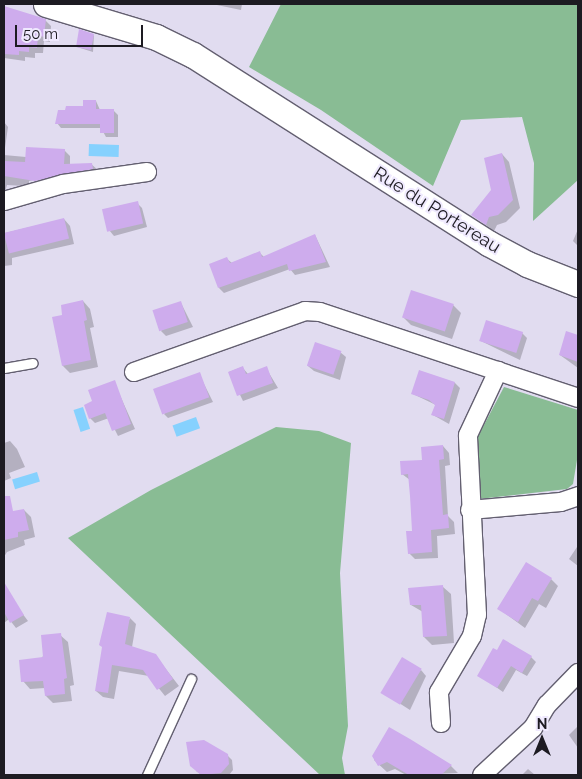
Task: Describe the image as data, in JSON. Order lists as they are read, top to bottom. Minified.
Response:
{"streets":{"street":["Rue du Portereau"]},"scale_bar":"50 m","north":"top"}
